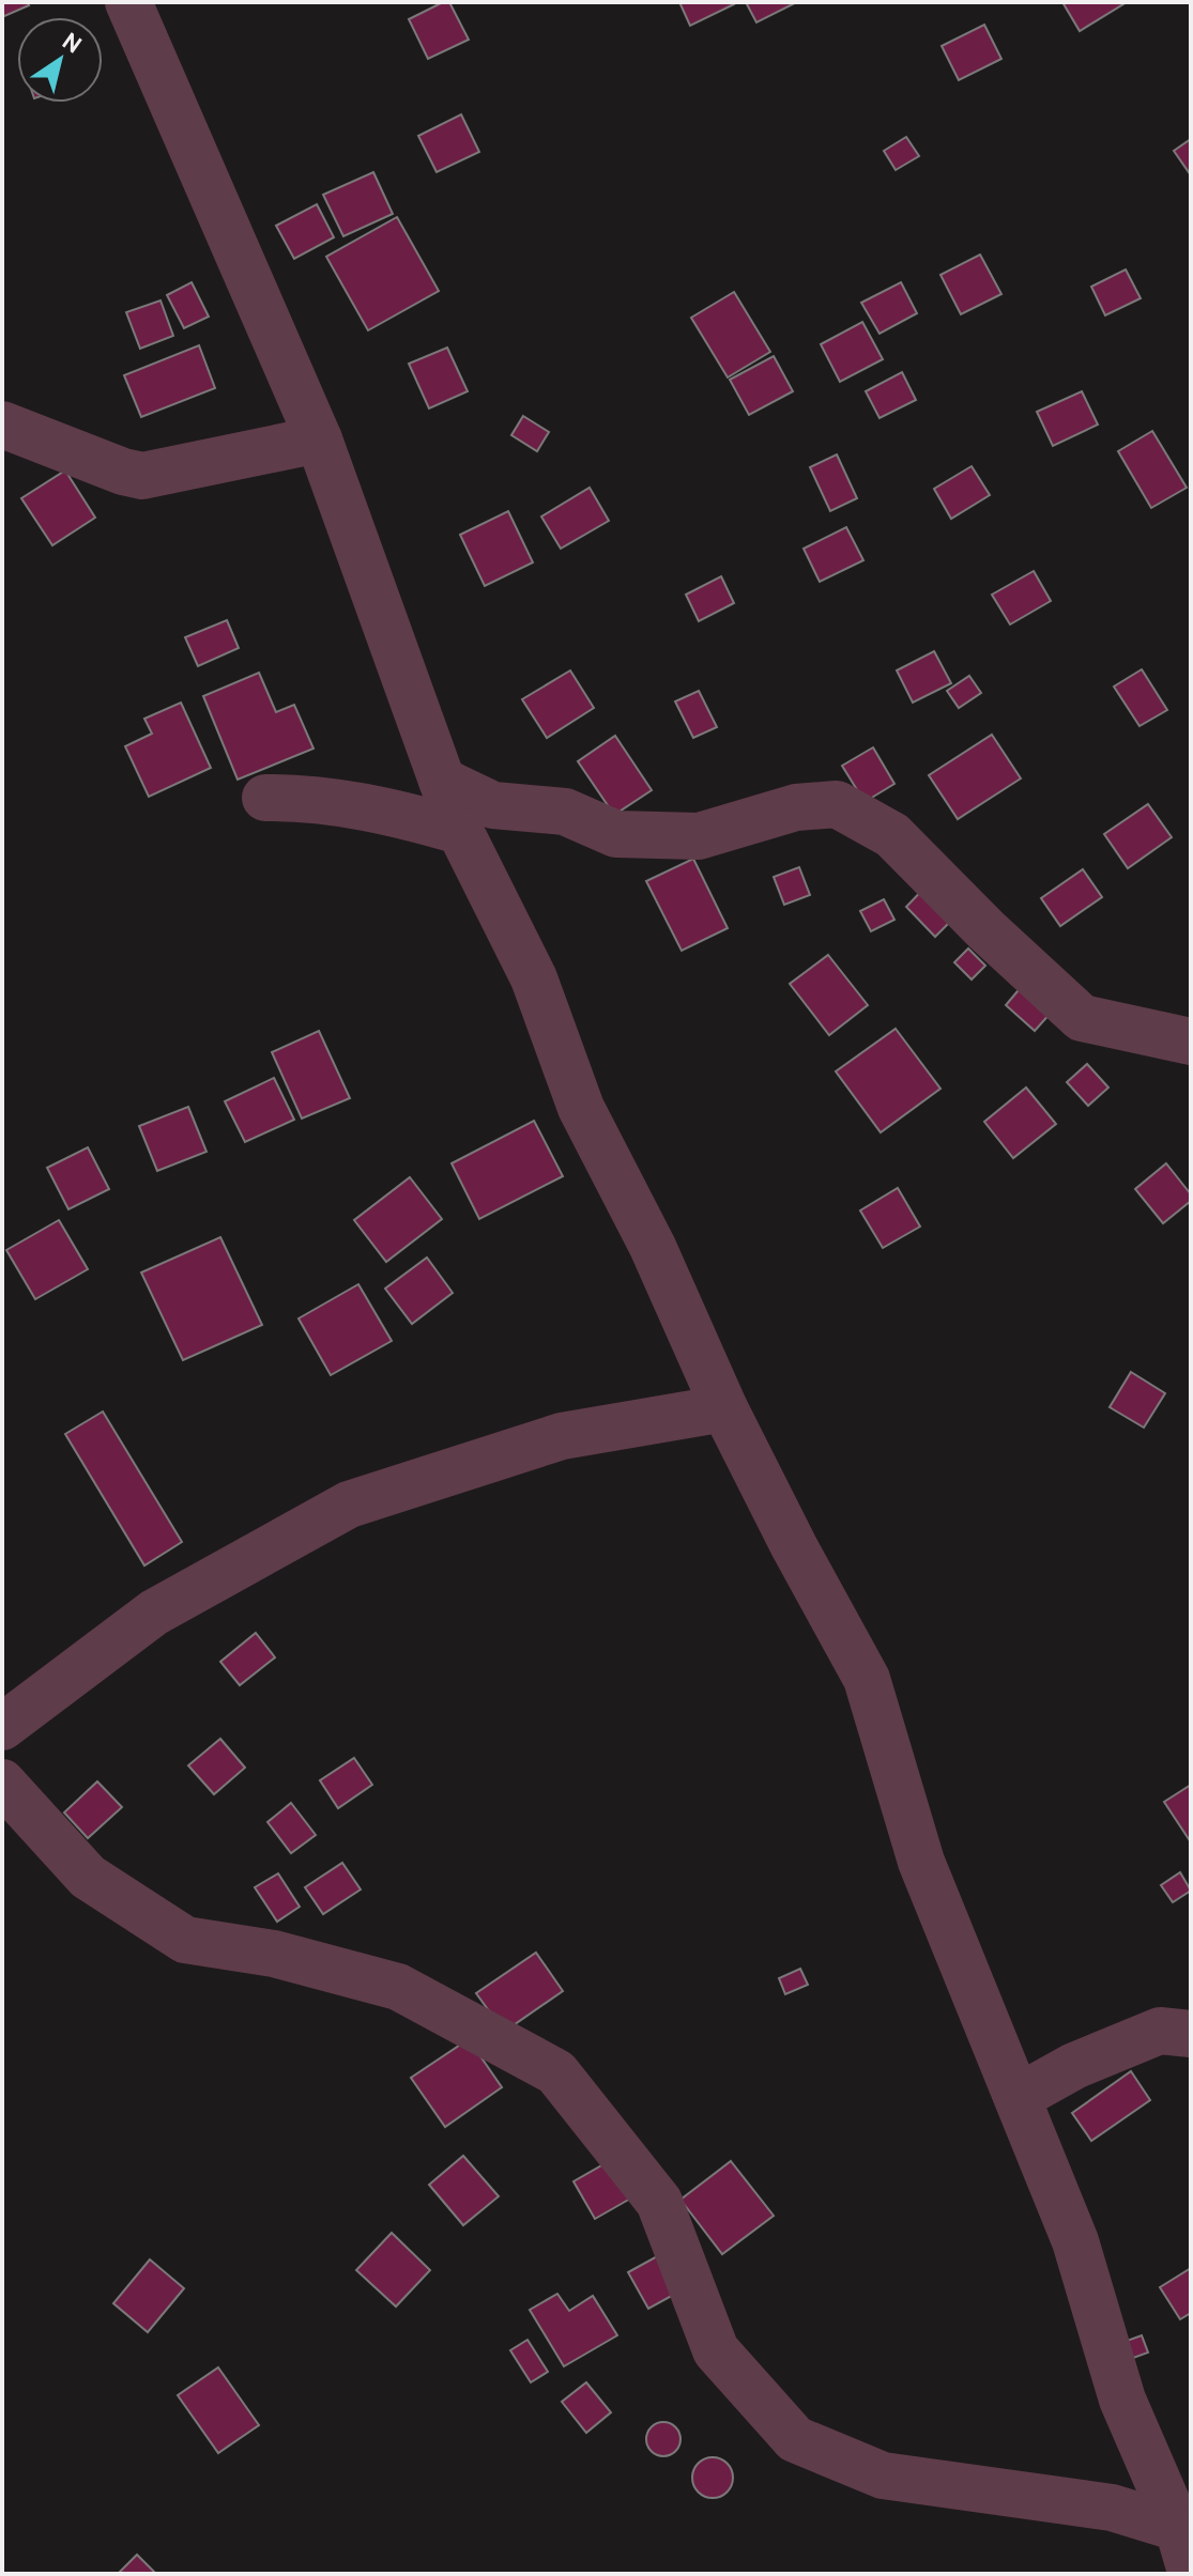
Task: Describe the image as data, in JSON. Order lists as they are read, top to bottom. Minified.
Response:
{"north":"top right"}
